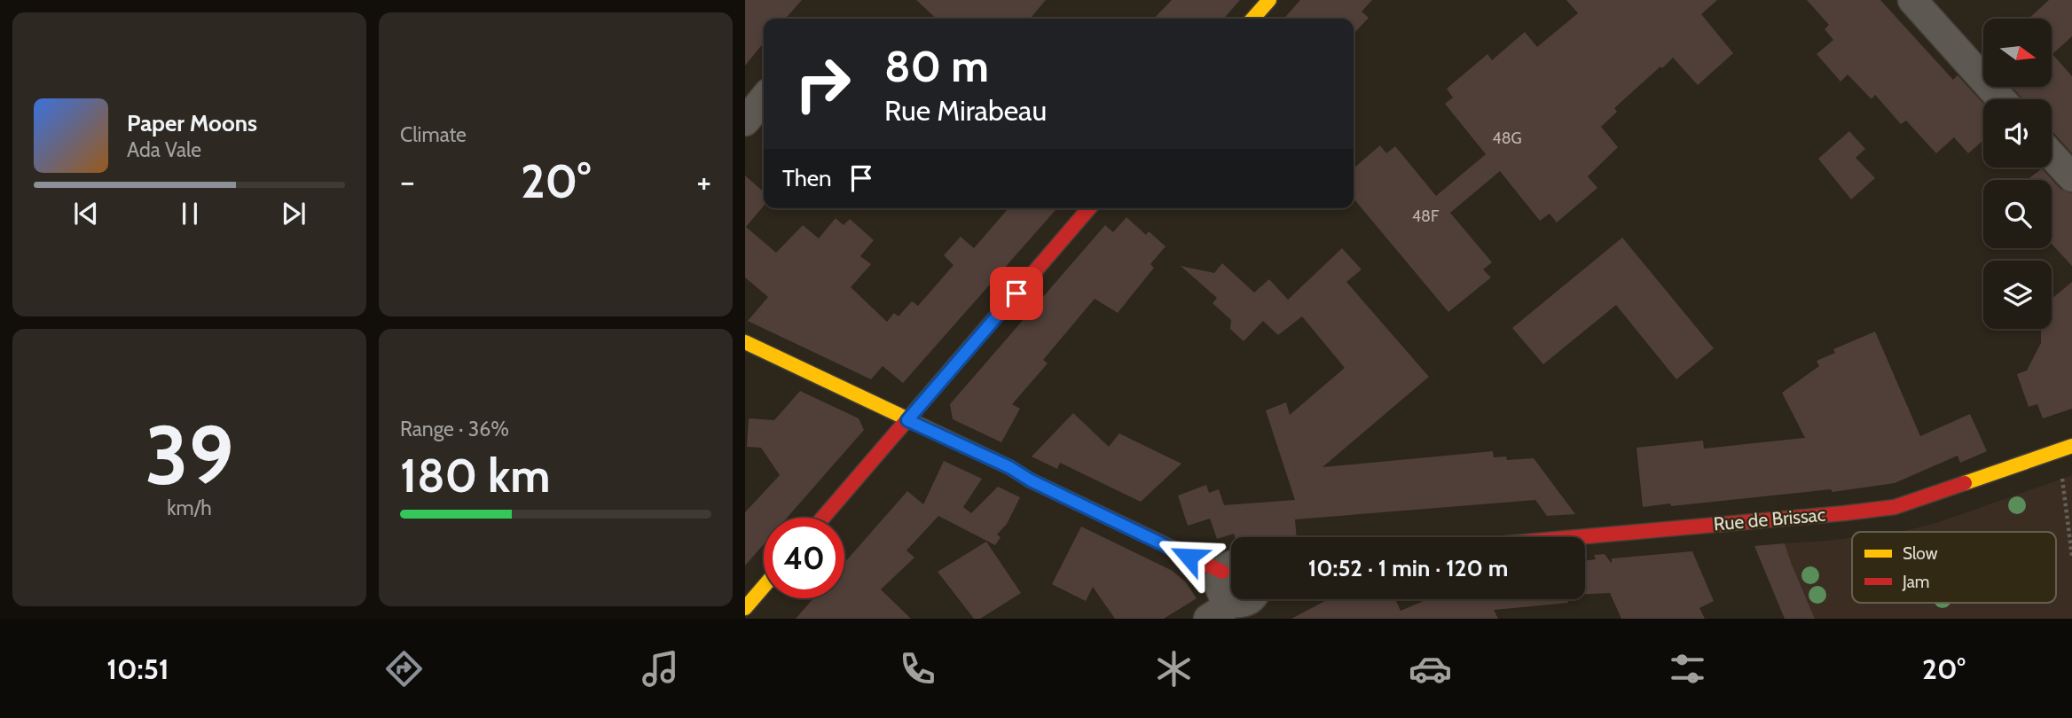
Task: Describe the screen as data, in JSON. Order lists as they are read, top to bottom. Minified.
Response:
{"streets":{"street":["Rue de Brissac"]},"house_numbers":["48G","48F"],"legend":["Slow","Jam"],"north":"right","page":{"tile":["Climate",["39","km/h"],["Range · 36%","180 km"]],"turn":["80 m","Rue Mirabeau"],"song":["Paper Moons","Ada Vale"],"then":"Then","heat":["−","20°","+"],"limit":"40","trip":"10:52 · 1 min · 120 m","tabs":["10:51","20°"]}}
